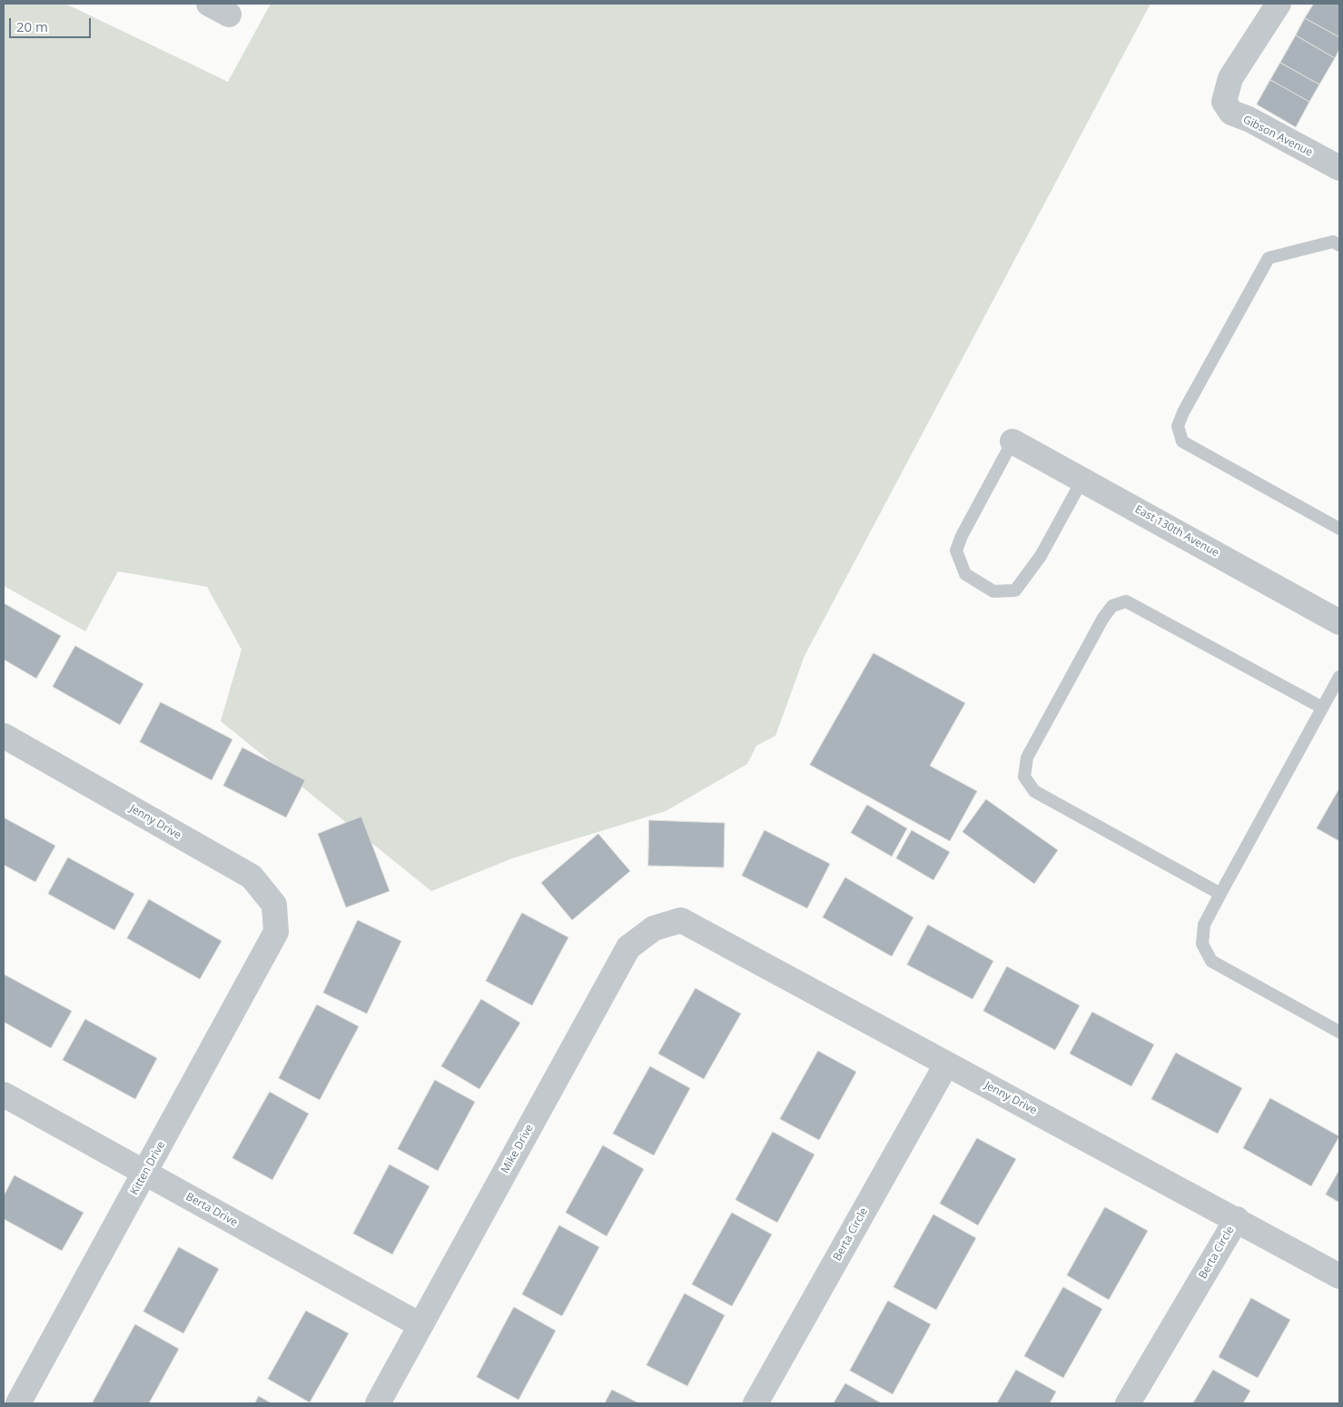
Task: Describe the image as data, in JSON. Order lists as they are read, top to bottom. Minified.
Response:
{"streets":{"street":["Gibson Avenue","East 130th Avenue","Jenny Drive","Mike Drive","Kitten Drive","Berta Drive","Berta Circle"]},"crossings":[["Jenny Drive","Mike Drive"],["Jenny Drive","Kitten Drive"],["Jenny Drive","Berta Circle"],["Mike Drive","Berta Drive"],["Kitten Drive","Berta Drive"]],"scale_bar":"20 m"}
